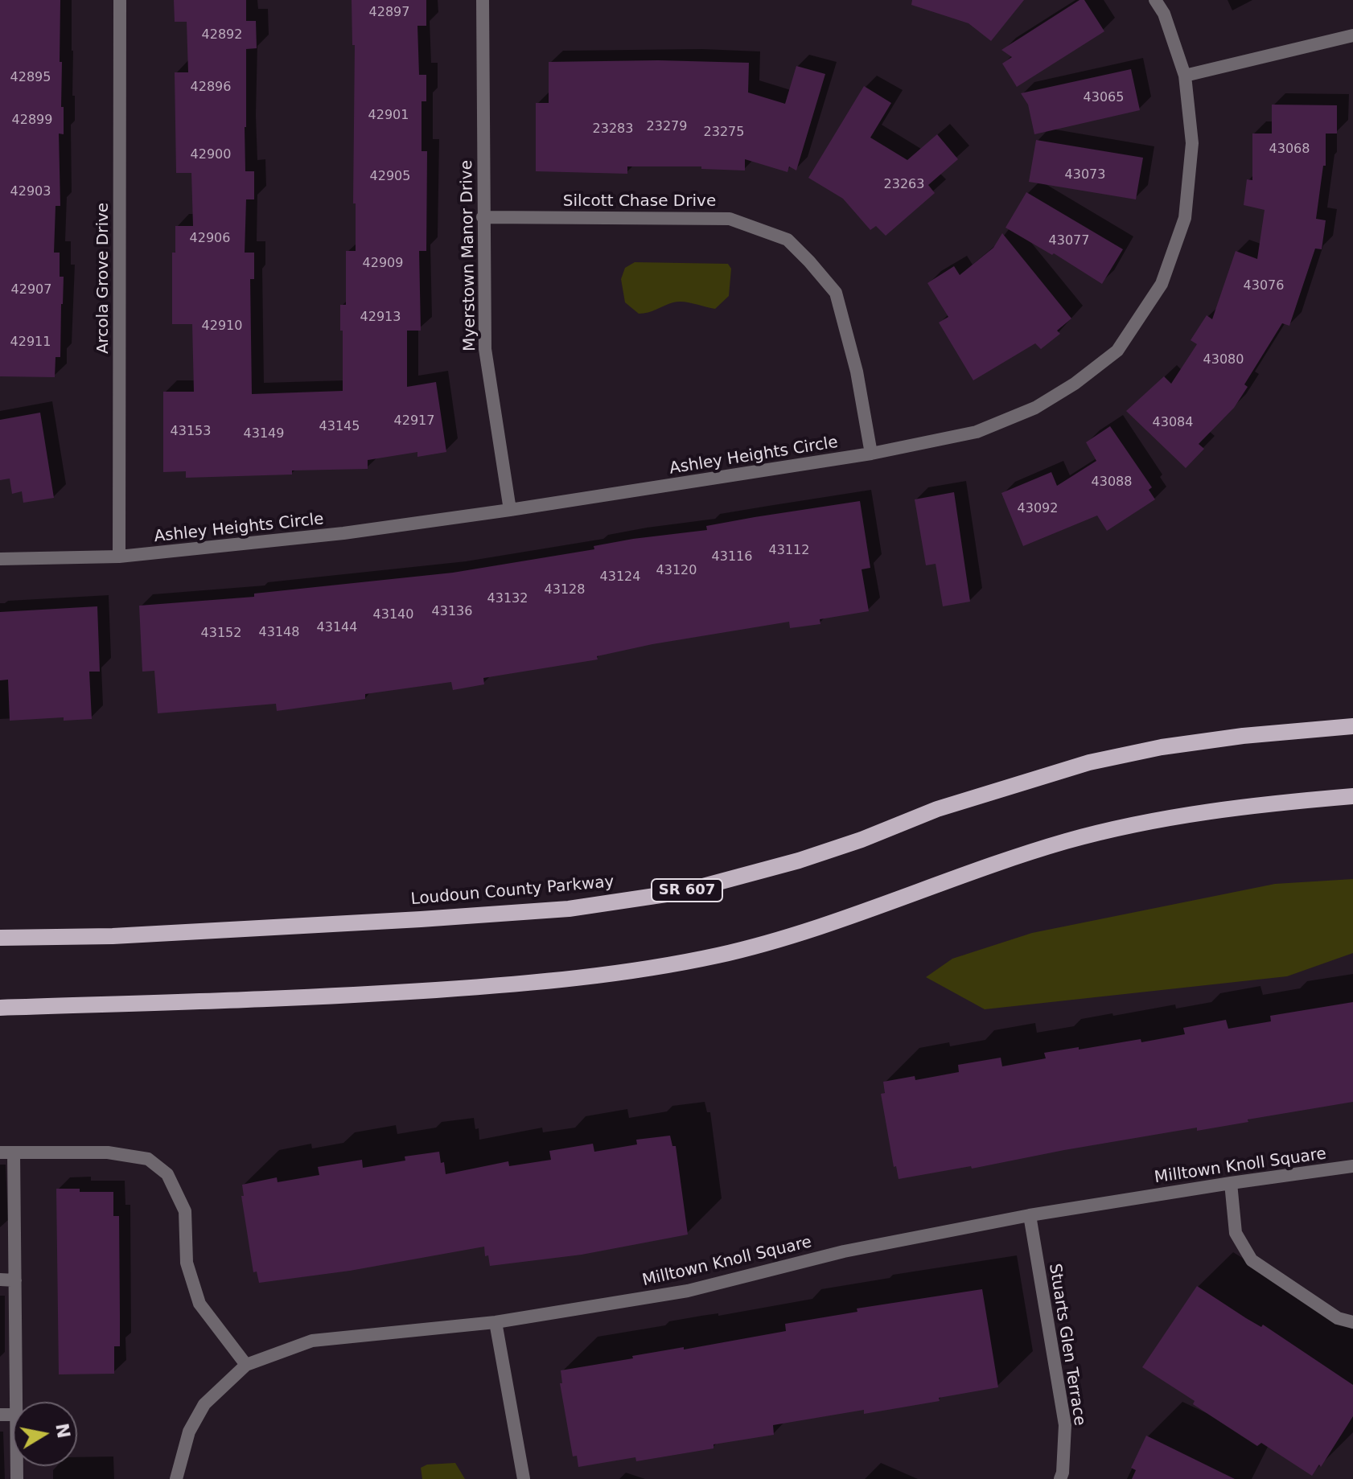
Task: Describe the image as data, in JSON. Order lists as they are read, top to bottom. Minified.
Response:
{"streets":{"main road":["SR 607","Loudoun County Parkway"],"street":["Silcott Chase Drive","Myerstown Manor Drive","Arcola Grove Drive","Ashley Heights Circle","Milltown Knoll Square","Stuarts Glen Terrace"]},"crossings":[["Silcott Chase Drive","Myerstown Manor Drive"],["Silcott Chase Drive","Ashley Heights Circle"],["Myerstown Manor Drive","Ashley Heights Circle"],["Arcola Grove Drive","Ashley Heights Circle"],["Milltown Knoll Square","Stuarts Glen Terrace"]],"house_numbers":["42897","42892","42895","42896","43065","42901","42899","23279","23283","23275","43068","42900","43073","42905","23263","42903","42906","43077","42909","43076","42907","42913","42910","42911","43080","42917","43084","43145","43153","43149","43088","43092","43112","43116","43120","43124","43128","43132","43136","43140","43144","43148","43152"],"north":"right"}
